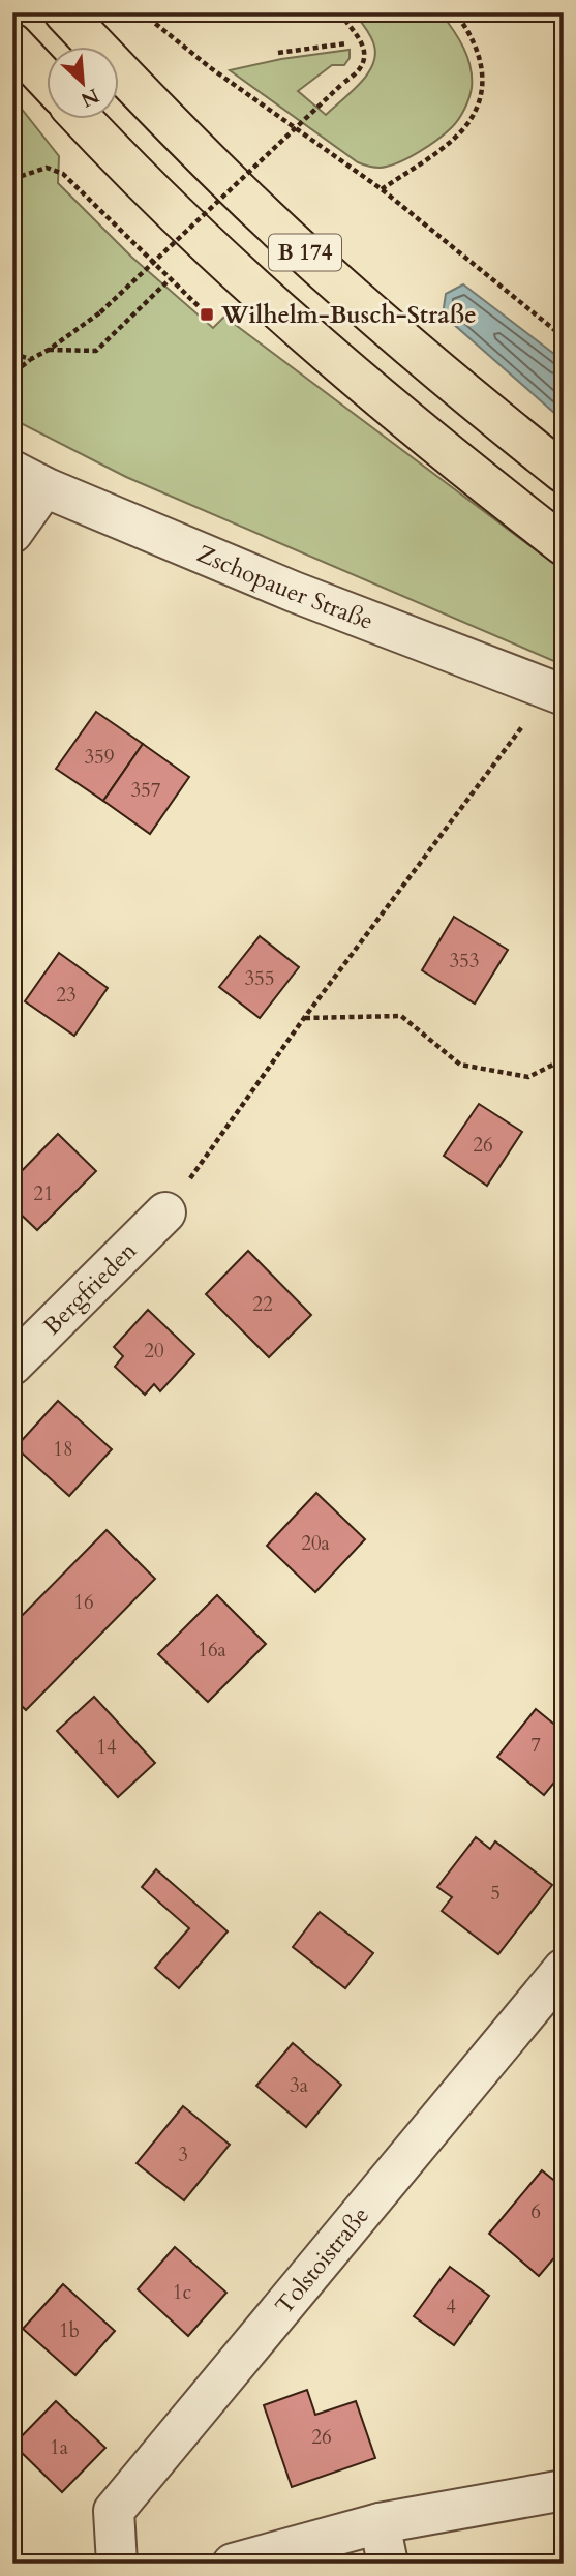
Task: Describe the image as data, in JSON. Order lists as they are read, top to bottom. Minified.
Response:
{"streets":{"highway":["B 174"],"street":["Zschopauer Straße","Bergfrieden","Tolstoistraße"]},"places":{"transit":["Wilhelm-Busch-Straße"]},"house_numbers":["359","357","353","355","23","26","21","22","20","18","20a","16","16a","7","14","5","3a","3","6","1c","4","1b","26","1a"],"north":"bottom right"}
